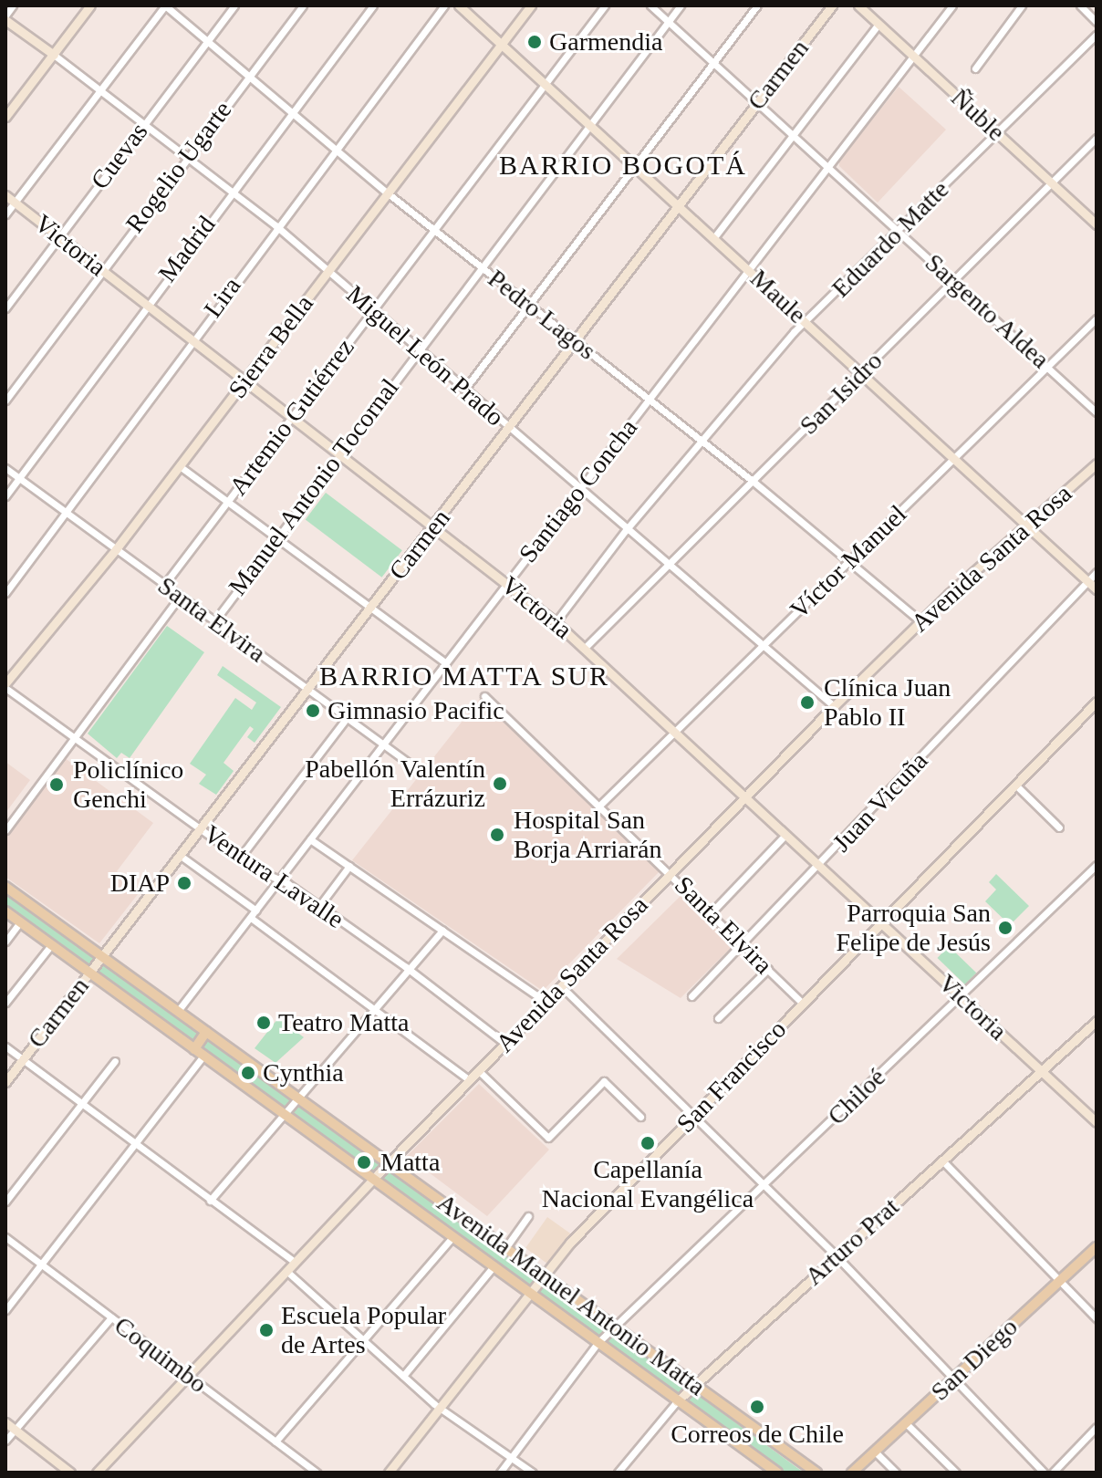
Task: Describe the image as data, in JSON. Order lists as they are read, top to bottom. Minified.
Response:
{"streets":{"main road":["Carmen","Ñuble","Victoria","Maule","Sierra Bella","Miguel León Prado","Avenida Santa Rosa","San Francisco","Arturo Prat","Avenida Manuel Antonio Matta","San Diego"],"street":["Cuevas","Rogelio Ugarte","Eduardo Matte","Madrid","Lira","Sargento Aldea","Pedro Lagos","San Isidro","Artemio Gutiérrez","Manuel Antonio Tocornal","Santiago Concha","Víctor Manuel","Santa Elvira","Juan Vicuña","Ventura Lavalle","Chiloé","Coquimbo"]},"crossings":[["Carmen","Victoria"],["Carmen","Maule"],["Carmen","Sargento Aldea"],["Carmen","Pedro Lagos"],["Carmen","Miguel León Prado"],["Carmen","Santa Elvira"],["Carmen","Ventura Lavalle"],["Carmen","Avenida Manuel Antonio Matta"],["Ñuble","Eduardo Matte"],["Ñuble","San Isidro"],["Ñuble","Santiago Concha"],["Cuevas","Victoria"],["Cuevas","Pedro Lagos"],["Cuevas","Miguel León Prado"],["Rogelio Ugarte","Victoria"],["Rogelio Ugarte","Pedro Lagos"],["Rogelio Ugarte","Miguel León Prado"],["Eduardo Matte","Victoria"],["Eduardo Matte","Maule"],["Eduardo Matte","Sargento Aldea"],["Eduardo Matte","Pedro Lagos"],["Eduardo Matte","Miguel León Prado"],["Victoria","Madrid"],["Victoria","Lira"],["Victoria","Sierra Bella"],["Victoria","San Isidro"],["Victoria","Artemio Gutiérrez"],["Victoria","Manuel Antonio Tocornal"],["Victoria","Santiago Concha"],["Victoria","Avenida Santa Rosa"],["Victoria","Víctor Manuel"],["Victoria","Juan Vicuña"],["Victoria","San Francisco"],["Victoria","Chiloé"],["Victoria","Arturo Prat"],["Madrid","Pedro Lagos"],["Madrid","Miguel León Prado"],["Madrid","Santa Elvira"],["Maule","Sierra Bella"],["Maule","San Isidro"],["Maule","Artemio Gutiérrez"],["Maule","Manuel Antonio Tocornal"],["Maule","Santiago Concha"],["Maule","Avenida Santa Rosa"],["Maule","Víctor Manuel"],["Maule","Juan Vicuña"],["Lira","Pedro Lagos"],["Lira","Miguel León Prado"],["Lira","Santa Elvira"],["Sargento Aldea","San Isidro"],["Sargento Aldea","Manuel Antonio Tocornal"],["Sargento Aldea","Santiago Concha"],["Sargento Aldea","Víctor Manuel"],["Pedro Lagos","Sierra Bella"],["Pedro Lagos","San Isidro"],["Pedro Lagos","Artemio Gutiérrez"],["Pedro Lagos","Manuel Antonio Tocornal"],["Pedro Lagos","Santiago Concha"],["Pedro Lagos","Avenida Santa Rosa"],["Pedro Lagos","Víctor Manuel"],["Sierra Bella","Miguel León Prado"],["Sierra Bella","Santa Elvira"],["Sierra Bella","Ventura Lavalle"],["Miguel León Prado","San Isidro"],["Miguel León Prado","Artemio Gutiérrez"],["Miguel León Prado","Manuel Antonio Tocornal"],["Miguel León Prado","Santiago Concha"],["Miguel León Prado","Avenida Santa Rosa"],["Miguel León Prado","Víctor Manuel"],["Artemio Gutiérrez","Santa Elvira"],["Manuel Antonio Tocornal","Santa Elvira"],["Santiago Concha","Santa Elvira"],["Santiago Concha","Ventura Lavalle"],["Santiago Concha","Avenida Manuel Antonio Matta"],["Avenida Santa Rosa","Santa Elvira"],["Avenida Santa Rosa","Ventura Lavalle"],["Avenida Santa Rosa","Avenida Manuel Antonio Matta"],["Avenida Santa Rosa","Coquimbo"],["Víctor Manuel","Santa Elvira"],["Santa Elvira","Juan Vicuña"],["Santa Elvira","San Francisco"],["San Francisco","Avenida Manuel Antonio Matta"],["Chiloé","Avenida Manuel Antonio Matta"],["Arturo Prat","Avenida Manuel Antonio Matta"]],"districts":["BARRIO BOGOTÁ","BARRIO MATTA SUR"],"places":["Garmendia","Clínica Juan Pablo II","Gimnasio Pacific","Pabellón Valentín Errázuriz","Policlínico Genchi","Hospital San Borja Arriarán","DIAP","Parroquia San Felipe de Jesús","Teatro Matta","Cynthia","Capellanía Nacional Evangélica","Matta","Escuela Popular de Artes","Correos de Chile"]}
